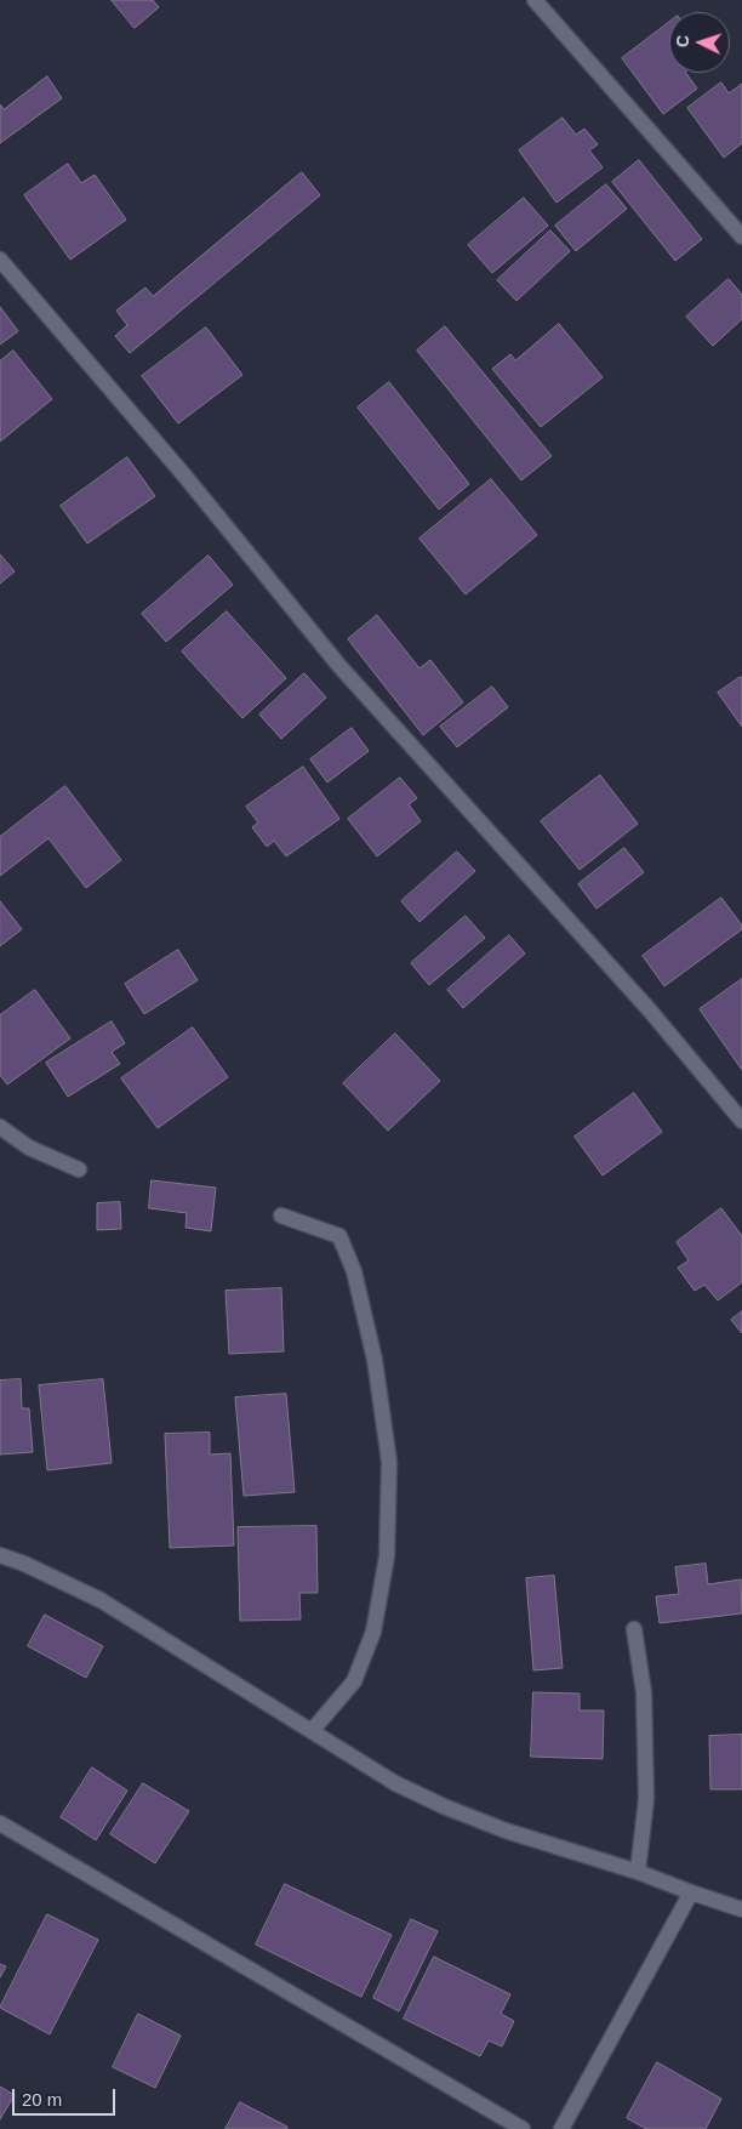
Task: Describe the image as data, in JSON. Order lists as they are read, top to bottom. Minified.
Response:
{"scale_bar":"20 m","north":"left"}
